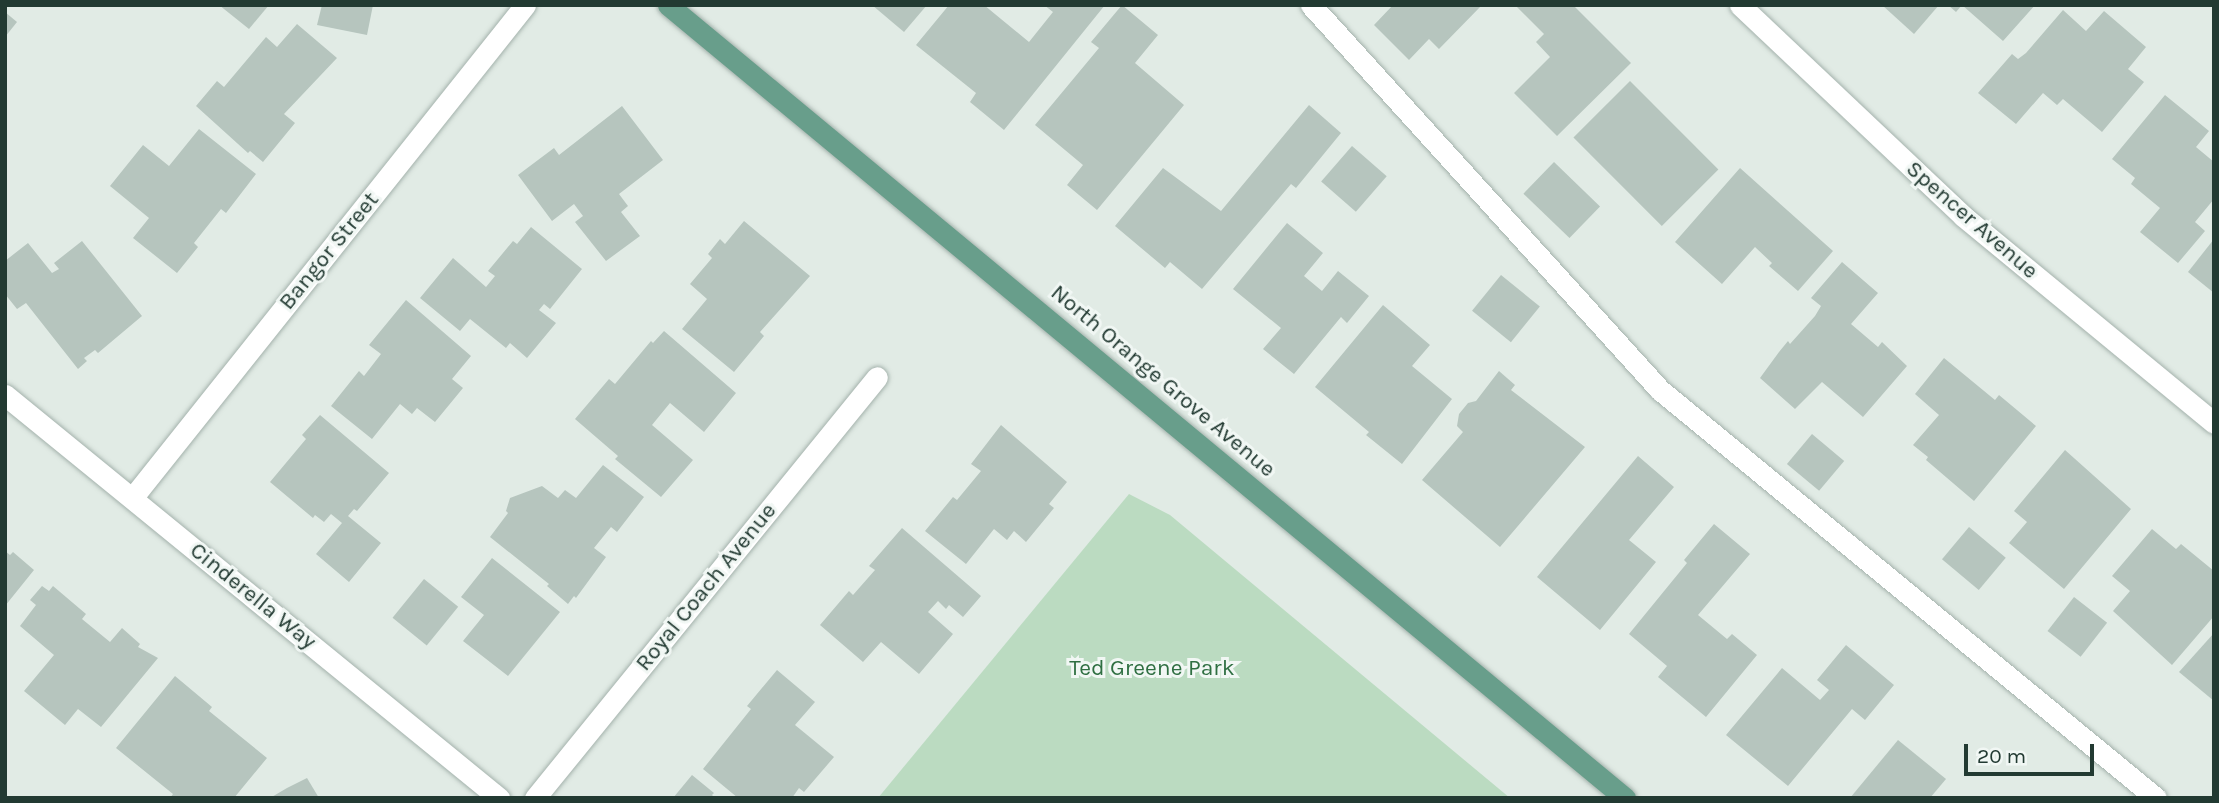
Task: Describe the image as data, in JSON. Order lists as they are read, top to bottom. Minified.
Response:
{"streets":{"main road":["North Orange Grove Avenue"],"street":["Spencer Avenue","Bangor Street","Royal Coach Avenue","Cinderella Way"]},"crossings":[["Bangor Street","Cinderella Way"]],"parks":["Ted Greene Park"],"scale_bar":"20 m"}
